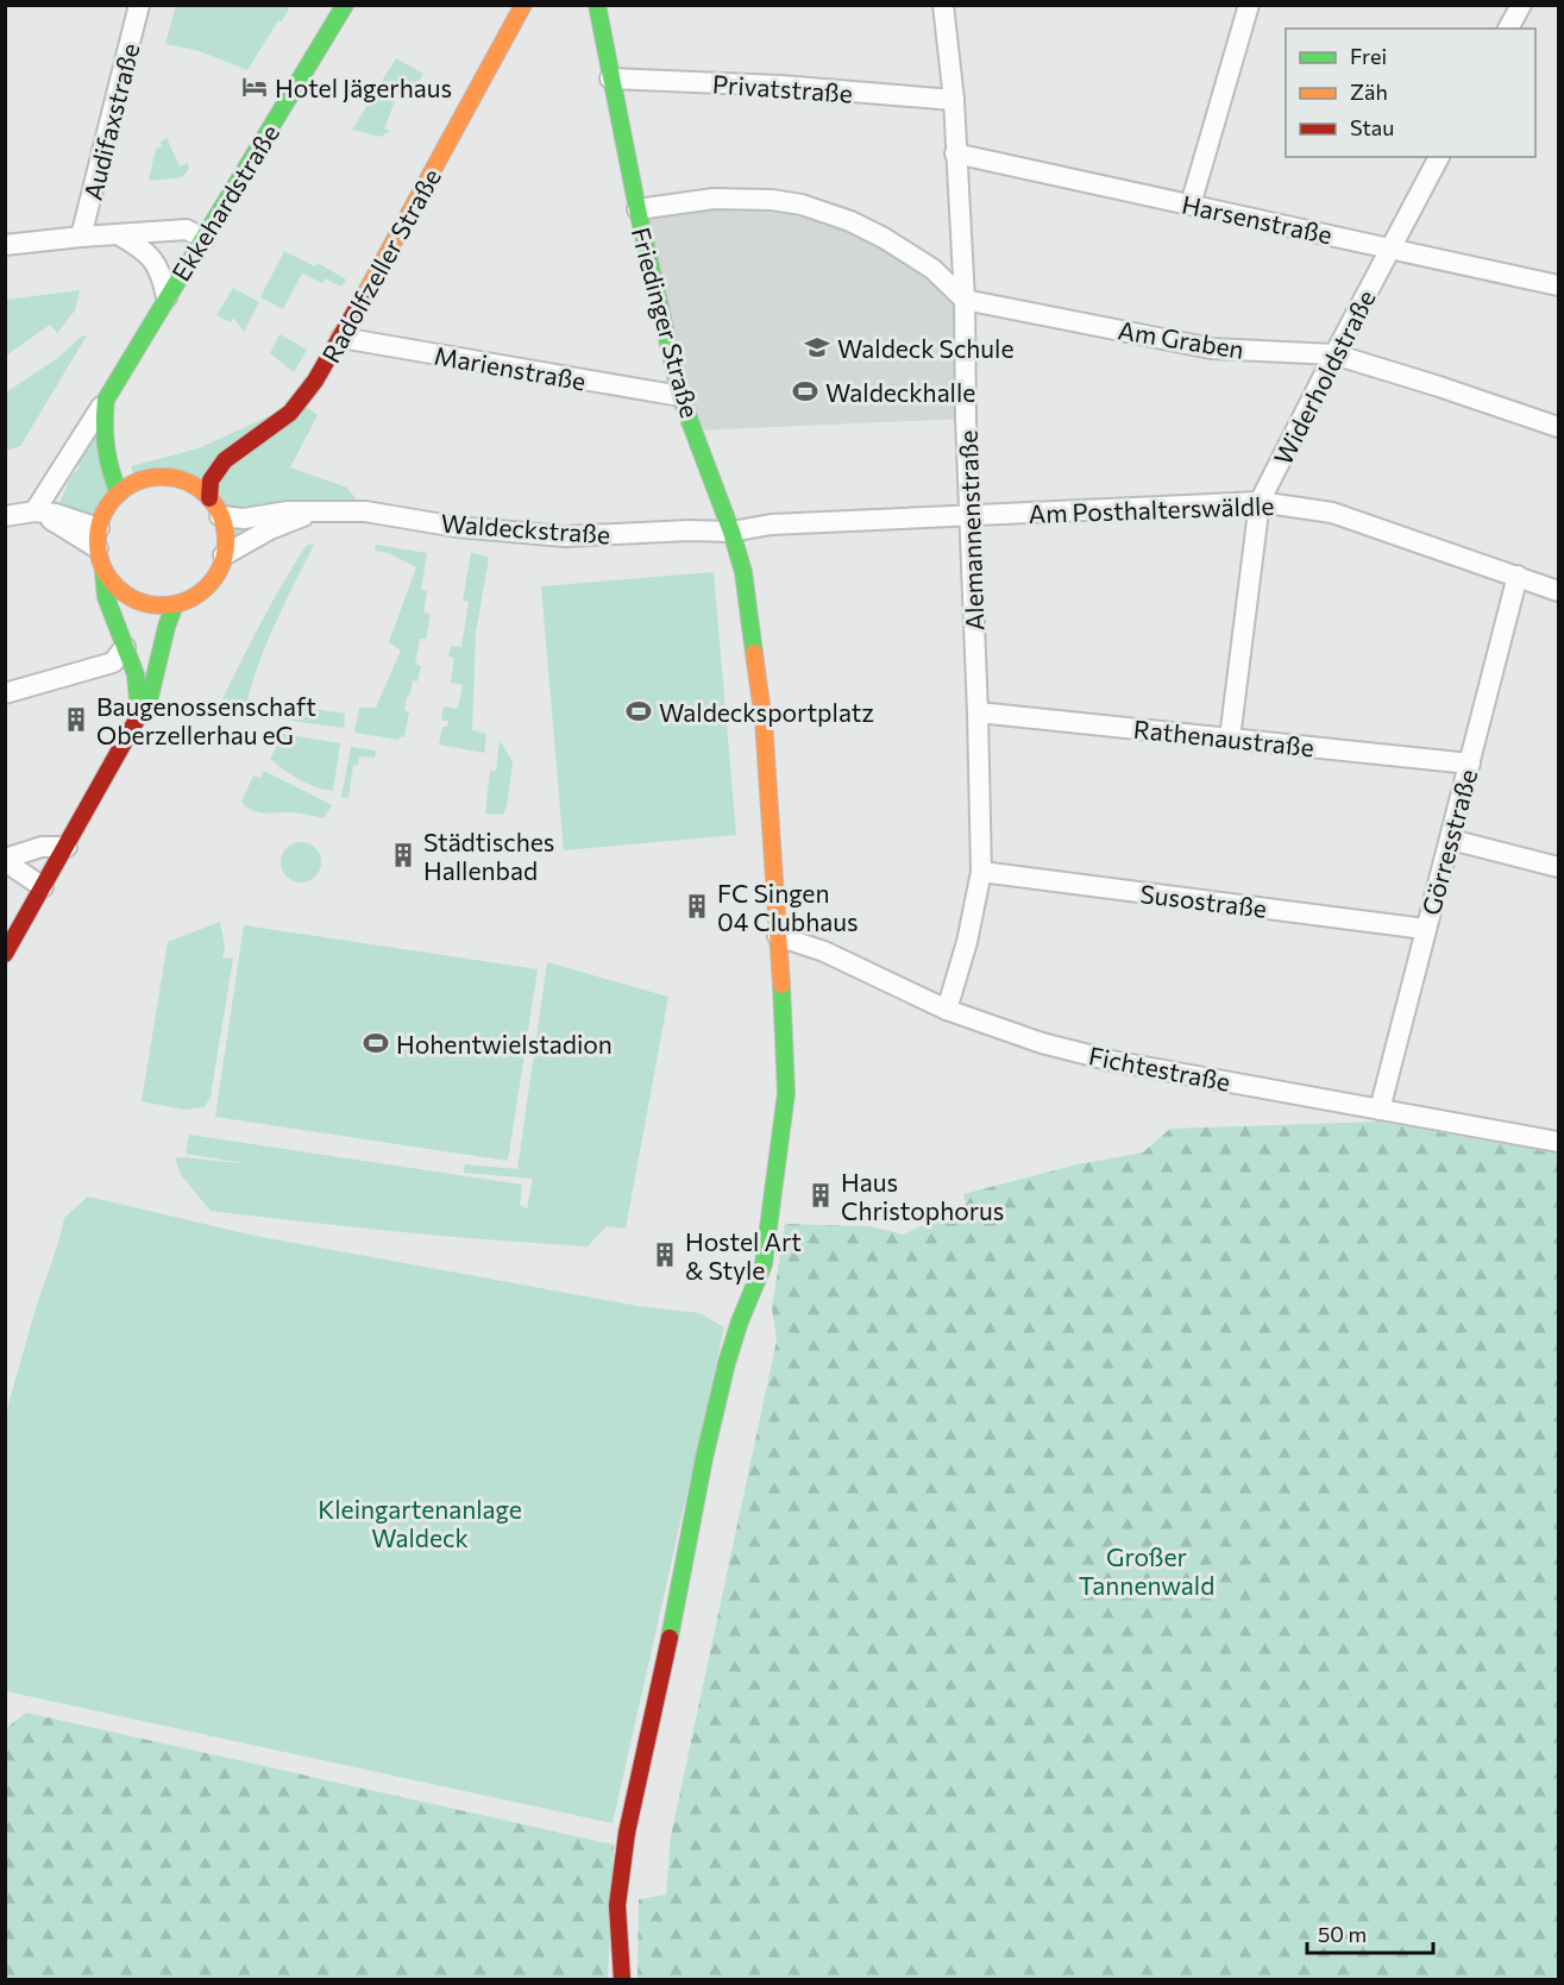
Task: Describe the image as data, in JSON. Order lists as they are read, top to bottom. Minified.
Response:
{"streets":{"main road":["Ekkehardstraße","Radolfzeller Straße","Friedinger Straße"],"street":["Privatstraße","Audifaxstraße","Harsenstraße","Am Graben","Marienstraße","Widerholdstraße","Am Posthalterswäldle","Waldeckstraße","Alemannenstraße","Rathenaustraße","Görresstraße","Susostraße","Fichtestraße"]},"crossings":[["Privatstraße","Friedinger Straße"],["Privatstraße","Alemannenstraße"],["Ekkehardstraße","Radolfzeller Straße"],["Ekkehardstraße","Waldeckstraße"],["Harsenstraße","Widerholdstraße"],["Harsenstraße","Alemannenstraße"],["Radolfzeller Straße","Marienstraße"],["Radolfzeller Straße","Waldeckstraße"],["Friedinger Straße","Marienstraße"],["Friedinger Straße","Am Posthalterswäldle"],["Friedinger Straße","Waldeckstraße"],["Friedinger Straße","Fichtestraße"],["Am Graben","Widerholdstraße"],["Am Graben","Alemannenstraße"],["Widerholdstraße","Am Posthalterswäldle"],["Widerholdstraße","Rathenaustraße"],["Am Posthalterswäldle","Waldeckstraße"],["Am Posthalterswäldle","Alemannenstraße"],["Am Posthalterswäldle","Görresstraße"],["Alemannenstraße","Rathenaustraße"],["Alemannenstraße","Susostraße"],["Alemannenstraße","Fichtestraße"],["Rathenaustraße","Görresstraße"],["Görresstraße","Susostraße"],["Görresstraße","Fichtestraße"]],"parks":["Kleingartenanlage Waldeck","Großer Tannenwald"],"places":{"hotel":["Hotel Jägerhaus"],"school or university":["Waldeck Schule"],"sports":["Waldeckhalle","Waldecksportplatz","Hohentwielstadion"],"building":["Baugenossenschaft Oberzellerhau eG","Städtisches Hallenbad","FC Singen 04 Clubhaus","Haus Christophorus","Hostel Art & Style"]},"legend":["Frei","Zäh","Stau"],"scale_bar":"50 m"}
